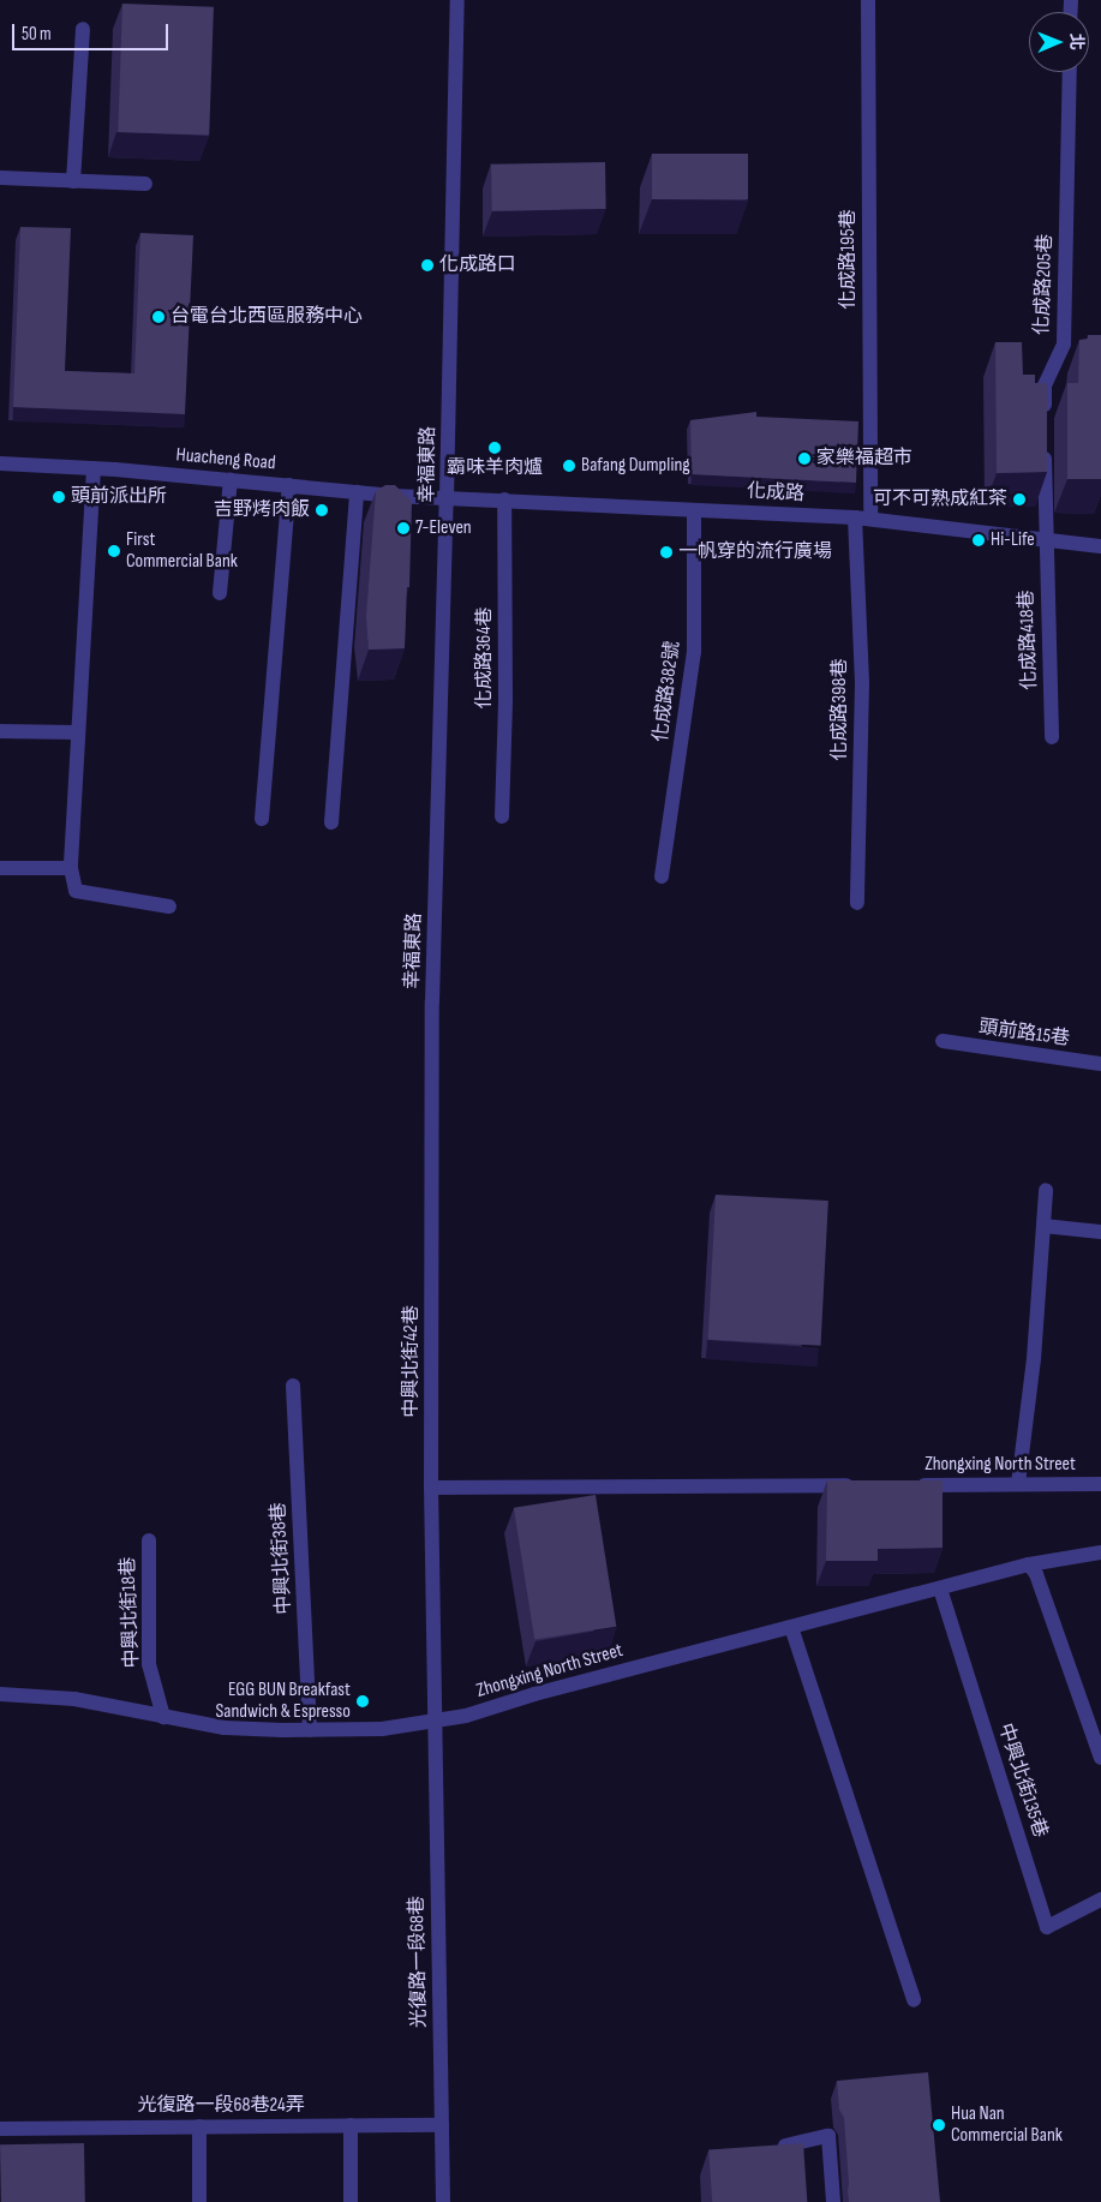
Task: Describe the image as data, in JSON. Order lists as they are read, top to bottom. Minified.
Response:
{"streets":{"street":["化成路195巷","化成路205巷","Huacheng Road","幸福東路","化成路","化成路418巷","化成路364巷","化成路382號","化成路398巷","頭前路15巷","中興北街42巷","Zhongxing North Street","中興北街38巷","中興北街18巷","中興北街135巷","光復路一段68巷","光復路一段68巷24弄"]},"crossings":[["化成路195巷","化成路"],["化成路195巷","化成路398巷"],["Huacheng Road","幸福東路"],["Huacheng Road","化成路"],["幸福東路","化成路"],["幸福東路","中興北街42巷"],["化成路","化成路418巷"],["化成路","化成路364巷"],["化成路","化成路382號"],["化成路","化成路398巷"],["中興北街42巷","Zhongxing North Street"],["中興北街42巷","光復路一段68巷"],["Zhongxing North Street","中興北街38巷"],["Zhongxing North Street","中興北街18巷"],["Zhongxing North Street","中興北街135巷"],["Zhongxing North Street","光復路一段68巷"],["光復路一段68巷","光復路一段68巷24弄"]],"places":["化成路口","台電台北西區服務中心","霸味羊肉爐","家樂福超市","Bafang Dumpling","頭前派出所","可不可熟成紅茶","吉野烤肉飯","7-Eleven","Hi-Life","First Commercial Bank","一帆穿的流行廣場","EGG BUN Breakfast Sandwich & Espresso","Hua Nan Commercial Bank"],"scale_bar":"50 m","north":"right"}
